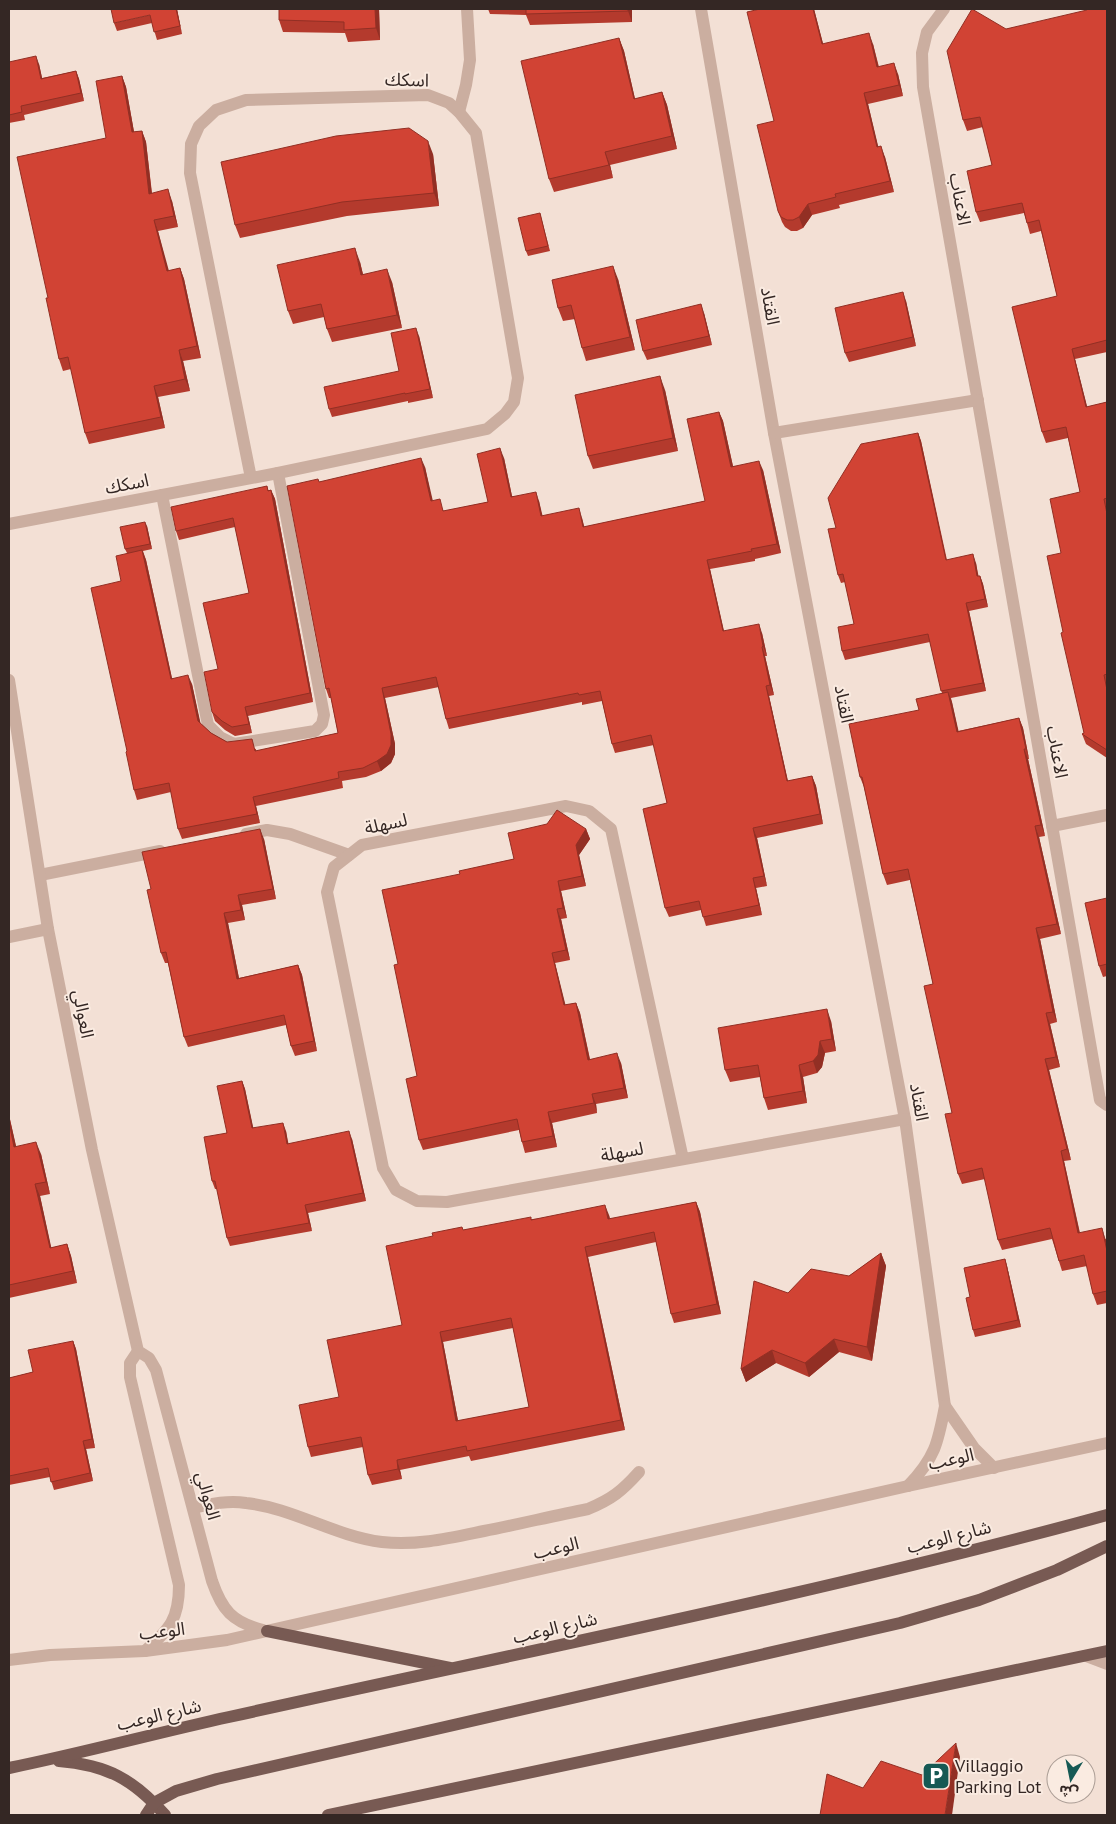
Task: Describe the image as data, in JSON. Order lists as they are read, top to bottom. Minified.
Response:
{"streets":{"main road":["شارع الوعب"],"street":["اسكك","الاعناب","القتاد","لسهلة","العوالي","الوعب"]},"crossings":[["القتاد","لسهلة"],["القتاد","الوعب"],["العوالي","الوعب"]],"places":{"parking":["Villaggio Parking Lot"]},"north":"bottom"}
